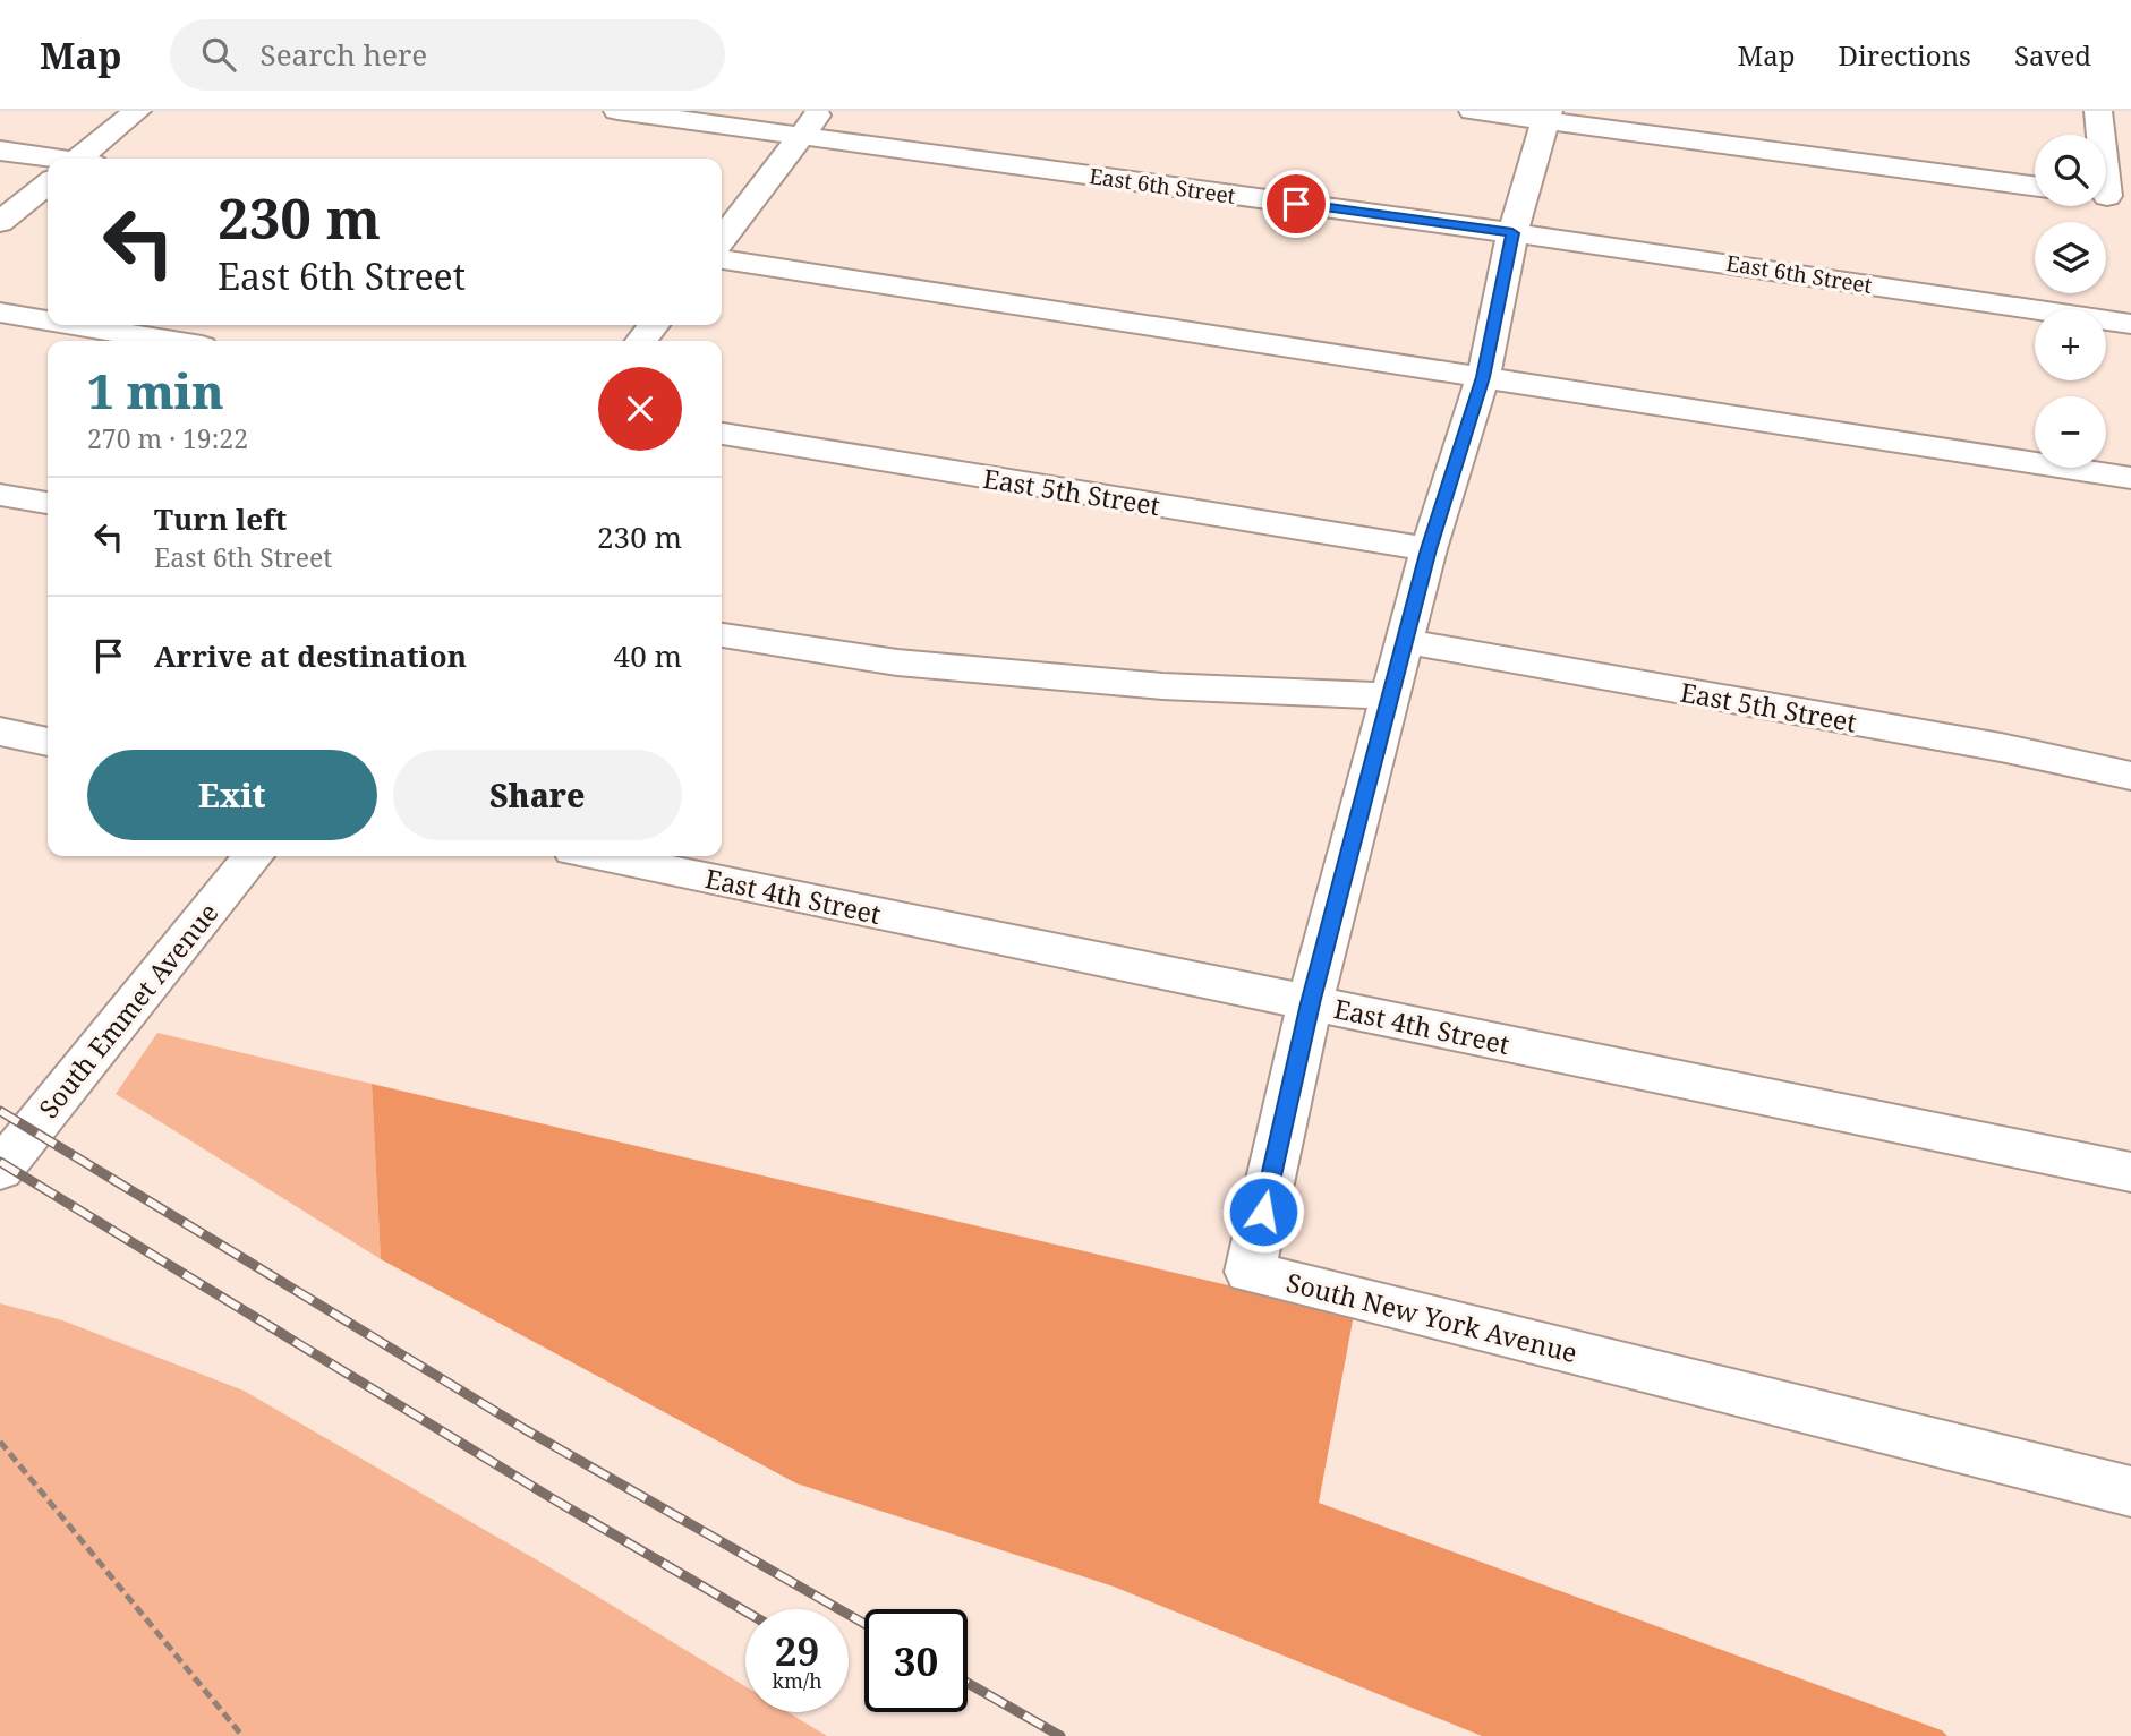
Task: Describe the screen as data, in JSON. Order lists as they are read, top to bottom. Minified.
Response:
{"streets":{"street":["East 6th Street","East 5th Street","East 4th Street","South Emmet Avenue","South New York Avenue"]},"crossings":[["East 6th Street","South New York Avenue"],["East 5th Street","South New York Avenue"],["East 4th Street","South New York Avenue"]],"page":{"header":"Map","search":"Search here","nav":["Map","Directions","Saved"],"map_buttons":["+","−"],"turn":["230 m","East 6th Street"],"heading":["1 min","270 m · 19:22"],"list":[{"name":"Turn left","note":"East 6th Street","value":"230 m"},{"name":"Arrive at destination","value":"40 m"}],"buttons":["Exit","Share"],"speed":"29 km/h","limit":"30"}}
